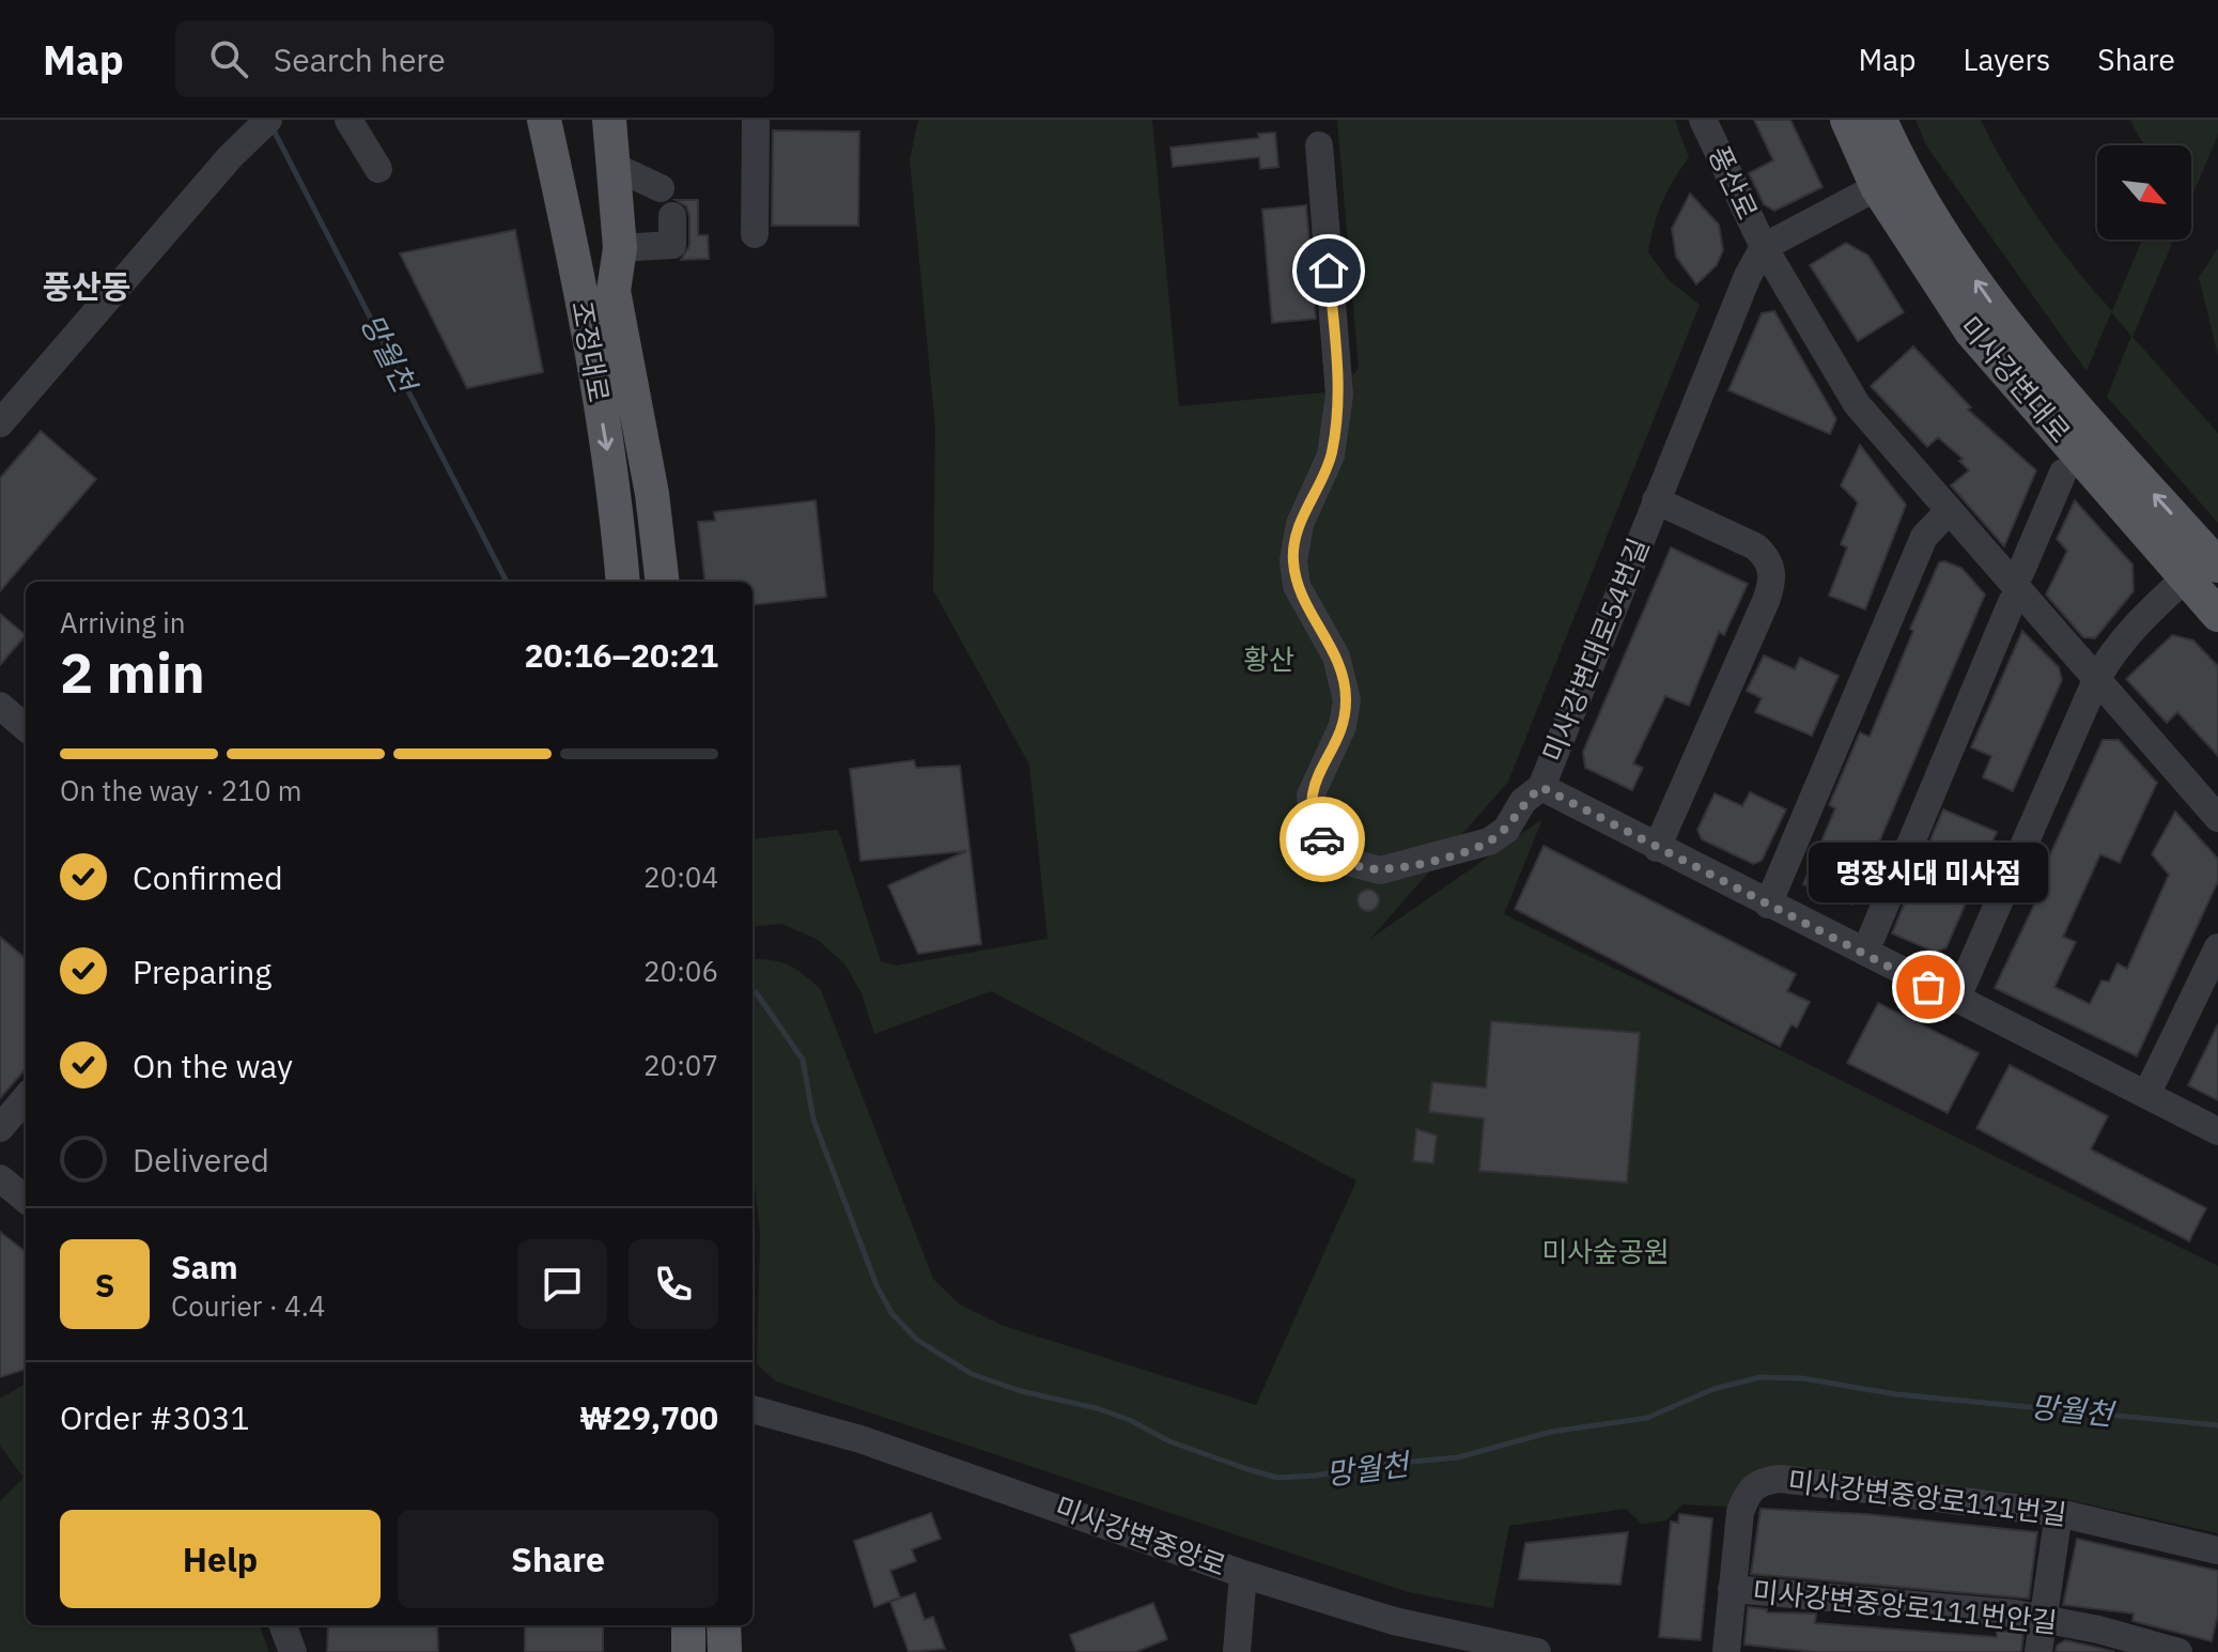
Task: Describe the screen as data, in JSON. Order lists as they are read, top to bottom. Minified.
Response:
{"streets":{"main road":["조정대로","미사강변대로"],"street":["풍산로","미사강변대로54번길","미사강변중앙로111번길","미사강변중앙로","미사강변중앙로111번안길"]},"crossings":[["풍산로","미사강변대로54번길"],["미사강변중앙로111번길","미사강변중앙로111번안길"]],"districts":["풍산동"],"water":["망월천"],"parks":["황산","미사숲공원"],"places":["명장시대 미사점"],"north":"bottom right","page":{"header":"Map","search":"Search here","nav":["Map","Layers","Share"],"heading":["2 min","Arriving in","20:16–20:21"],"panel":["Sam","Courier · 4.4","Order #3031","₩29,700"],"bar":"On the way · 210 m","list":[["Confirmed","20:04"],["Preparing","20:06"],["On the way","20:07"],"Delivered"],"bubble":"명장시대 미사점","round":"S","buttons":["Help","Share"]}}
